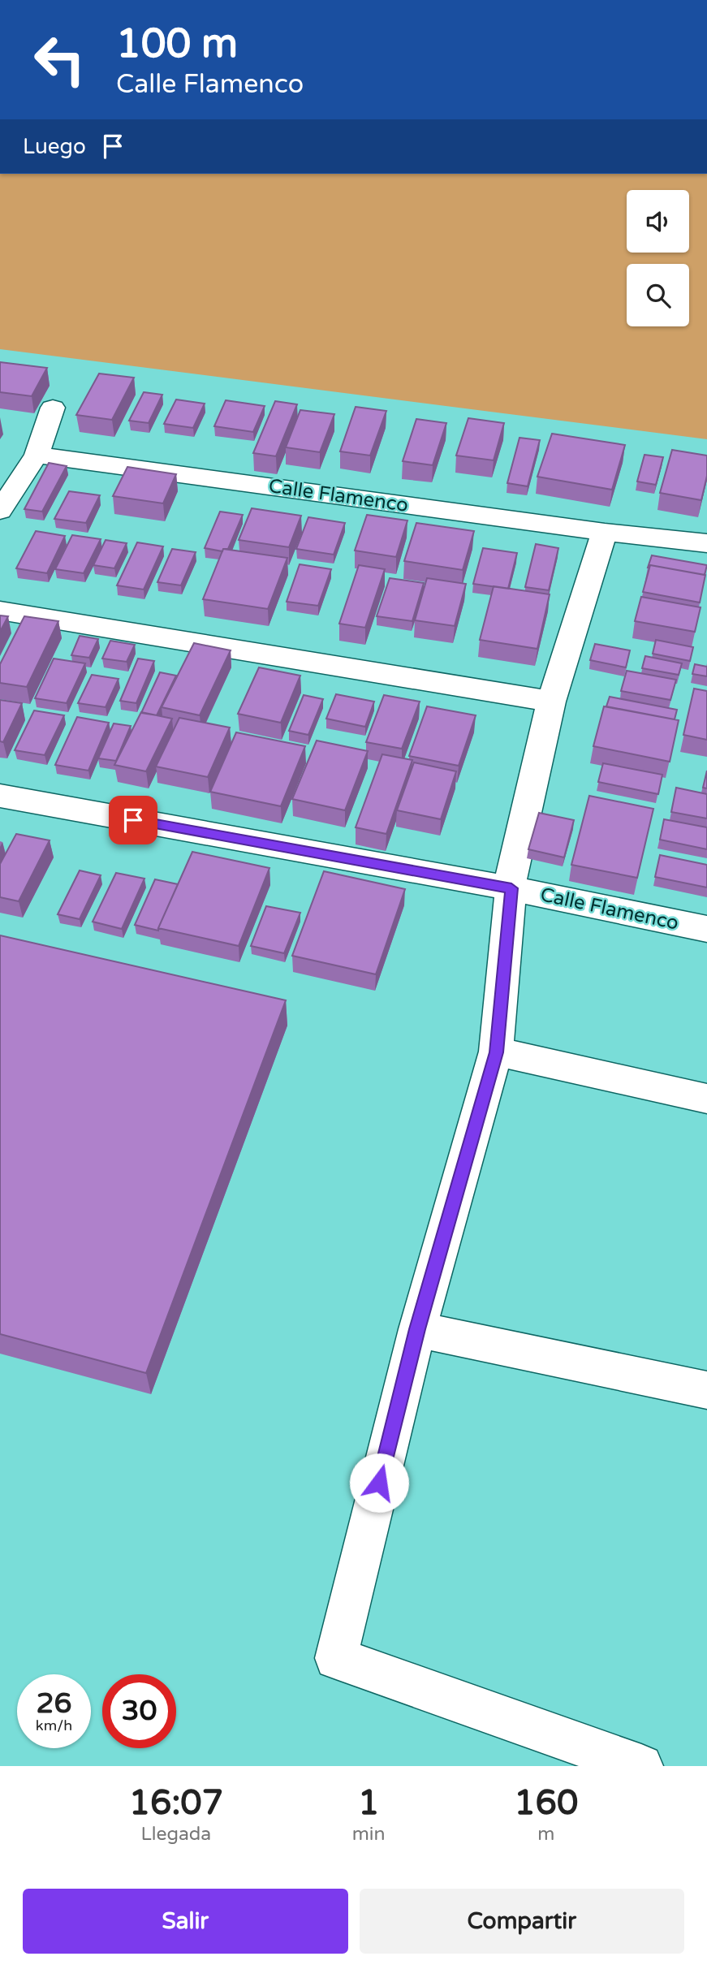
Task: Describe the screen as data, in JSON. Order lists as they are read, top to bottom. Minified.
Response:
{"streets":{"street":["Calle Flamenco"]},"page":{"turn":["100 m","Calle Flamenco"],"then":"Luego","speed":"26 km/h","limit":"30","eta":["16:07","Llegada","1","min","160","m"],"buttons":["Salir","Compartir"]}}
